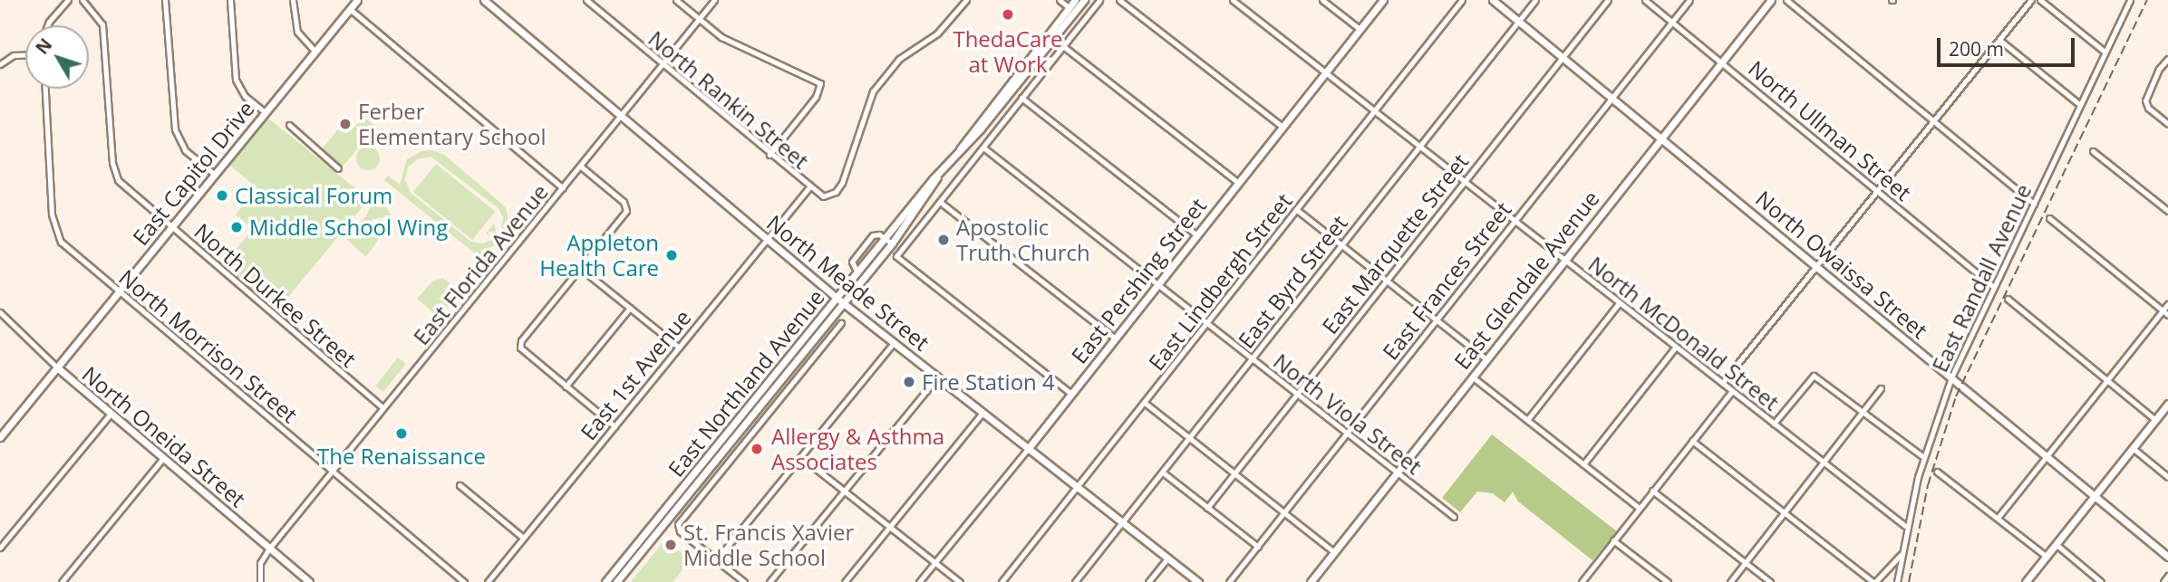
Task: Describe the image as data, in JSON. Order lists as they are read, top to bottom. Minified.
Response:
{"streets":{"street":["North Rankin Street","North Ullman Street","East Capitol Drive","East Marquette Street","East Florida Avenue","North Owaissa Street","East Randall Avenue","East Glendale Avenue","East Pershing Street","East Frances Street","East Lindbergh Street","East Byrd Street","North Meade Street","North Durkee Street","North McDonald Street","North Morrison Street","East 1st Avenue","East Northland Avenue","North Viola Street","North Oneida Street"]},"crossings":[["North Rankin Street","East Florida Avenue"],["North Rankin Street","East 1st Avenue"],["North Ullman Street","East Randall Avenue"],["North Ullman Street","East Glendale Avenue"],["North Ullman Street","East Frances Street"],["East Capitol Drive","North Durkee Street"],["East Capitol Drive","North Morrison Street"],["East Capitol Drive","North Oneida Street"],["East Marquette Street","North Owaissa Street"],["East Marquette Street","North McDonald Street"],["East Marquette Street","North Viola Street"],["East Florida Avenue","North Meade Street"],["East Florida Avenue","North Durkee Street"],["East Florida Avenue","North Morrison Street"],["East Florida Avenue","North Oneida Street"],["North Owaissa Street","East Randall Avenue"],["North Owaissa Street","East Glendale Avenue"],["North Owaissa Street","East Frances Street"],["North Owaissa Street","East Byrd Street"],["East Randall Avenue","North McDonald Street"],["East Glendale Avenue","North McDonald Street"],["East Glendale Avenue","North Viola Street"],["East Pershing Street","North Meade Street"],["East Pershing Street","North McDonald Street"],["East Pershing Street","North Viola Street"],["East Frances Street","North McDonald Street"],["East Frances Street","North Viola Street"],["East Lindbergh Street","North Meade Street"],["East Lindbergh Street","North McDonald Street"],["East Lindbergh Street","North Viola Street"],["East Byrd Street","North Meade Street"],["East Byrd Street","North McDonald Street"],["East Byrd Street","North Viola Street"],["North Meade Street","East 1st Avenue"],["North Meade Street","East Northland Avenue"]],"places":["ThedaCare at Work","Ferber Elementary School","Classical Forum","Middle School Wing","Apostolic Truth Church","Appleton Health Care","Fire Station 4","The Renaissance","Allergy & Asthma Associates","St. Francis Xavier Middle School"],"scale_bar":"200 m","north":"top left"}
